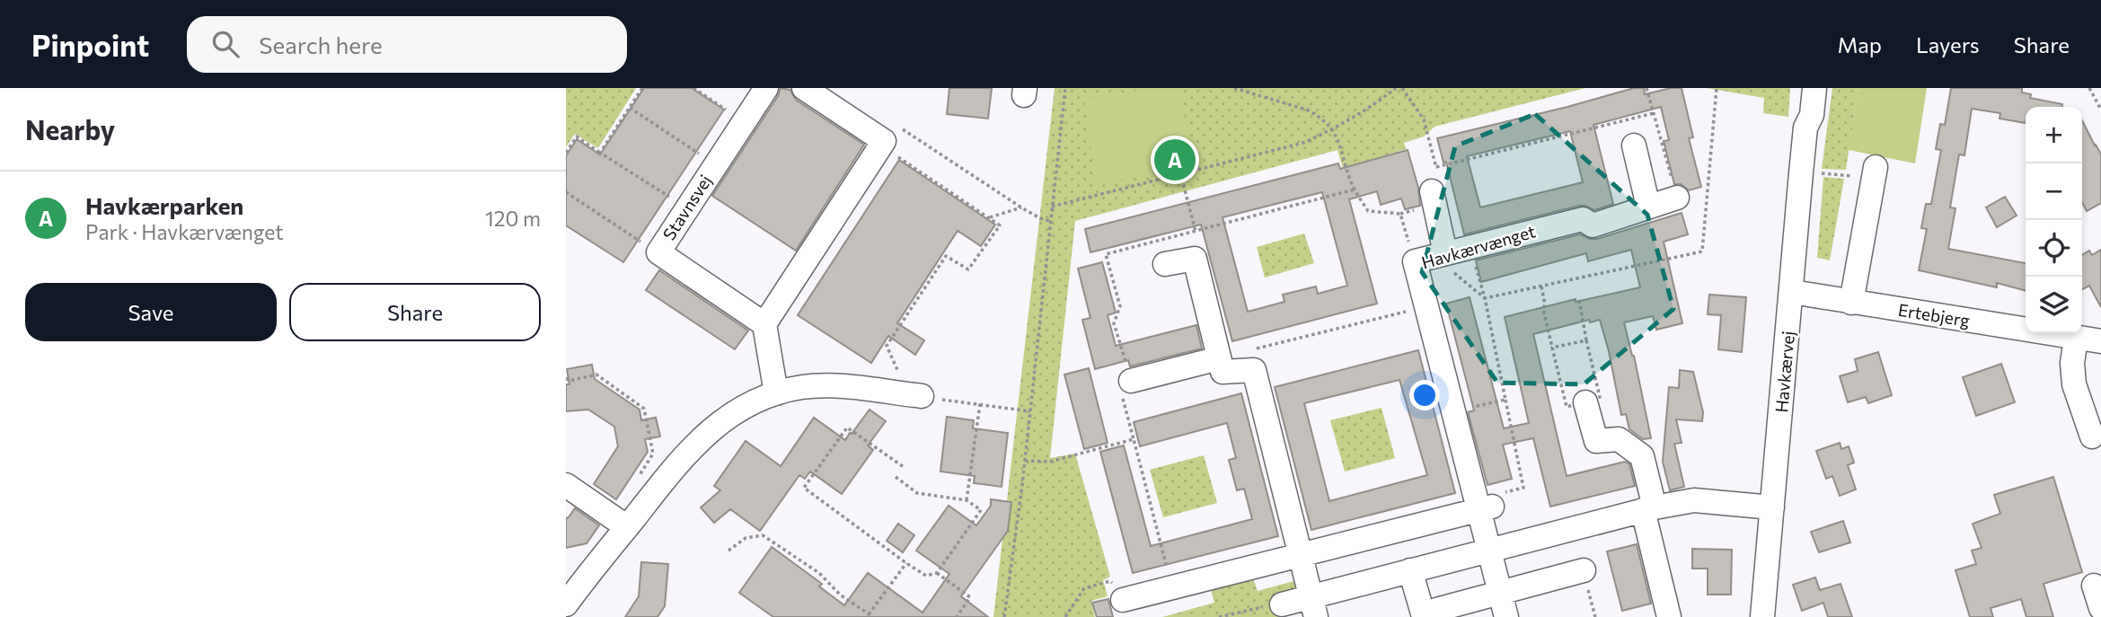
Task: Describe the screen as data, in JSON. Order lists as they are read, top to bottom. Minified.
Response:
{"streets":{"street":["Stavnsvej","Havkærvænget","Ertebjerg","Havkærvej"]},"crossings":[["Ertebjerg","Havkærvej"]],"page":{"header":"Pinpoint","search":"Search here","nav":["Map","Layers","Share"],"heading":"Nearby","map_buttons":["+","−"],"pins":"A","list":[{"mark":"A","name":"Havkærparken","note":"Park · Havkærvænget","value":"120 m"}],"buttons":["Save","Share"]}}
